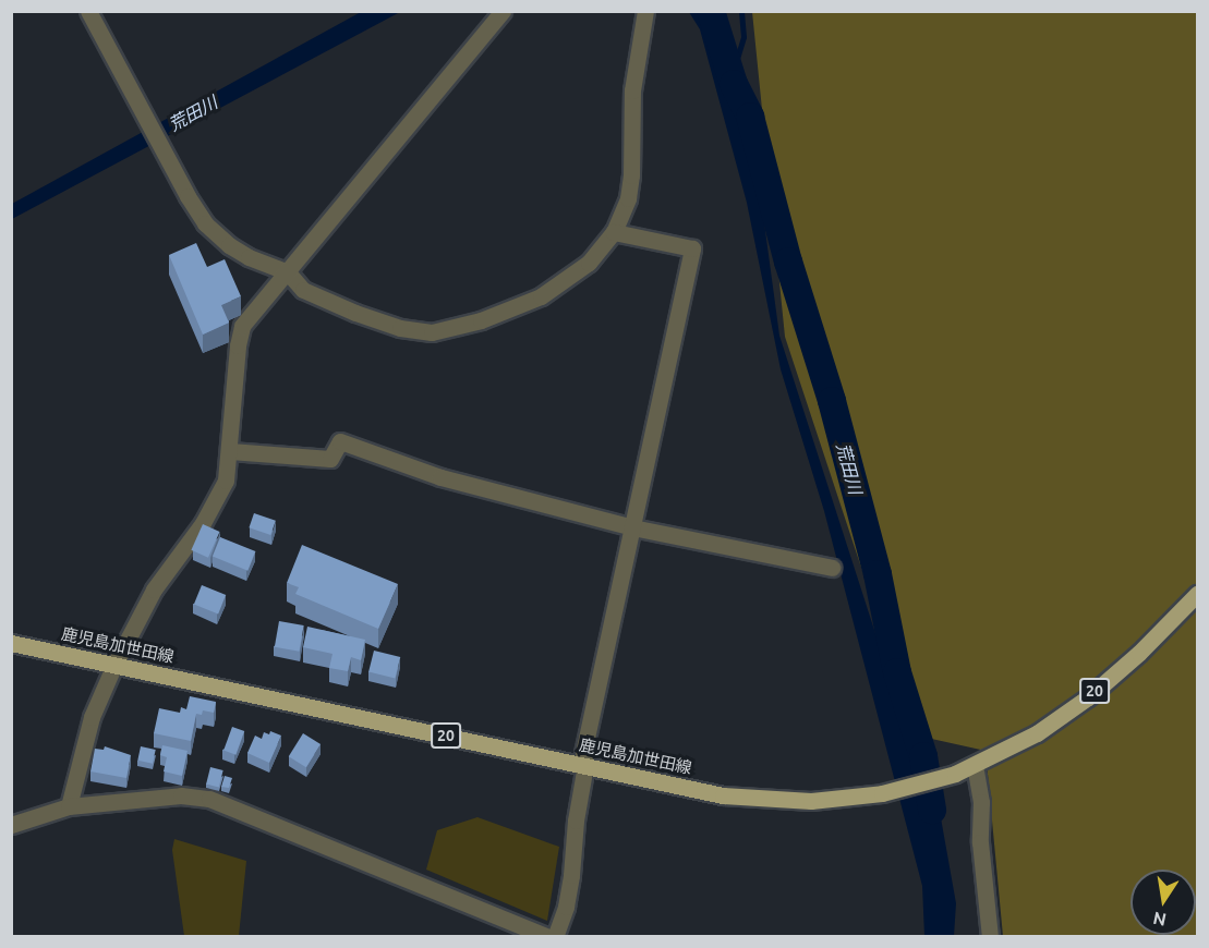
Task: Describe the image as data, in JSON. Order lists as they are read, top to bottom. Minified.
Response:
{"streets":{"main road":["鹿児島加世田線","20"]},"water":["荒田川"],"north":"bottom"}
